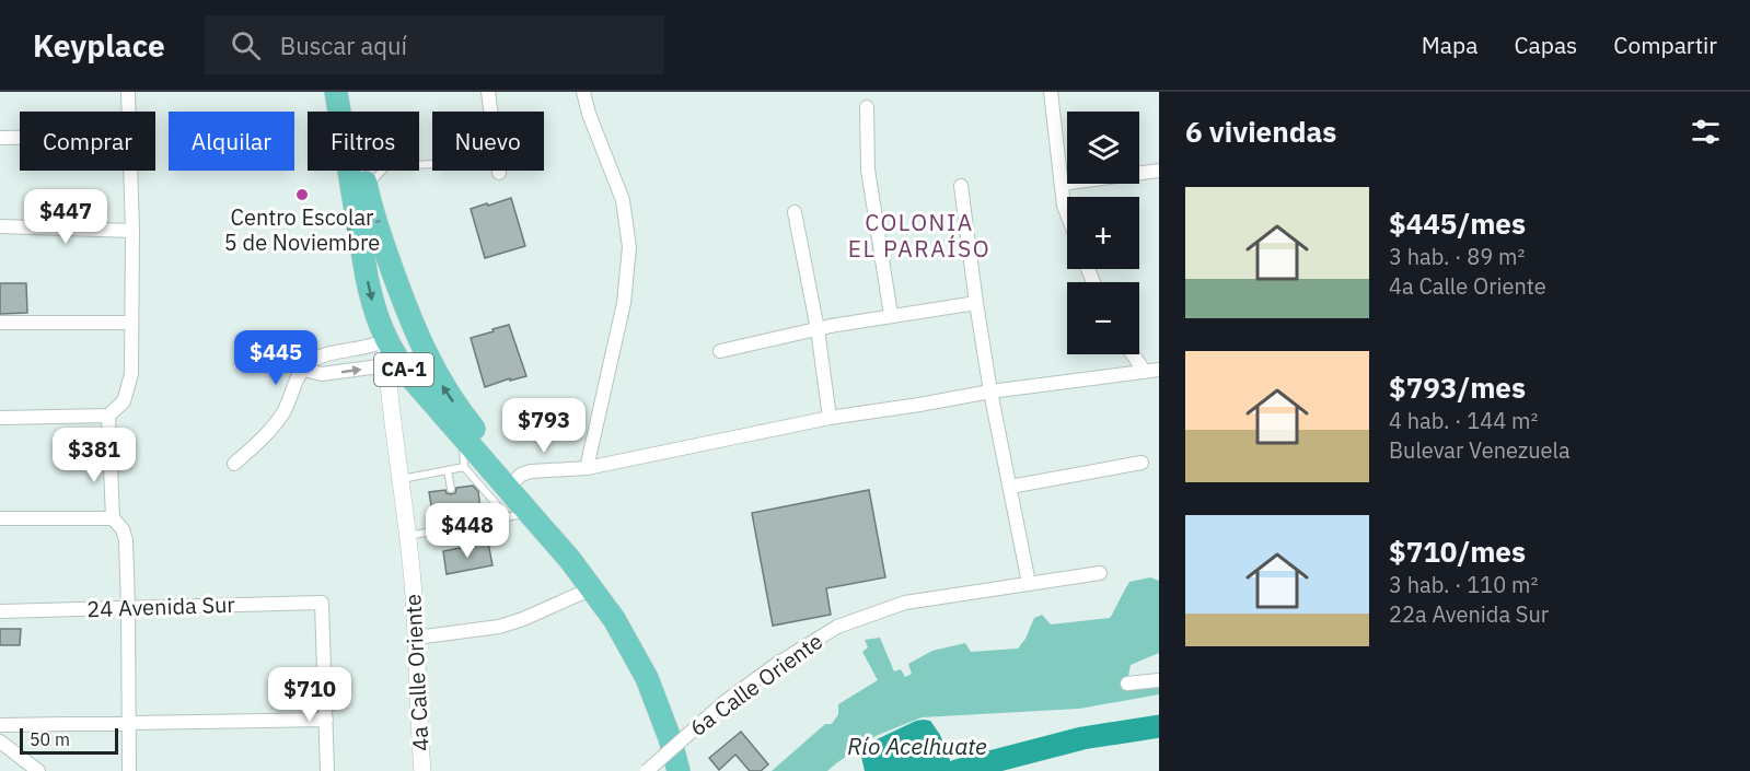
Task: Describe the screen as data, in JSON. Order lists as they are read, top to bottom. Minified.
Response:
{"streets":{"highway":["CA-1"],"street":["24 Avenida Sur","4a Calle Oriente","6a Calle Oriente"]},"crossings":[["CA-1","4a Calle Oriente"]],"districts":["COLONIA EL PARAÍSO"],"water":["Río Acelhuate"],"places":["Centro Escolar 5 de Noviembre"],"scale_bar":"50 m","page":{"header":"Keyplace","search":"Buscar aquí","nav":["Mapa","Capas","Compartir"],"heading":"6 viviendas","map_buttons":["+","−"],"chip":["Comprar","Alquilar","Filtros","Nuevo"],"list":[{"name":"$445/mes","note":"3 hab. · 89 m² · 4a Calle Oriente"},{"name":"$793/mes","note":"4 hab. · 144 m² · Bulevar Venezuela"},{"name":"$710/mes","note":"3 hab. · 110 m² · 22a Avenida Sur"}],"price":["$447","$445","$793","$381","$448","$710"],"scale":"50 m"}}
